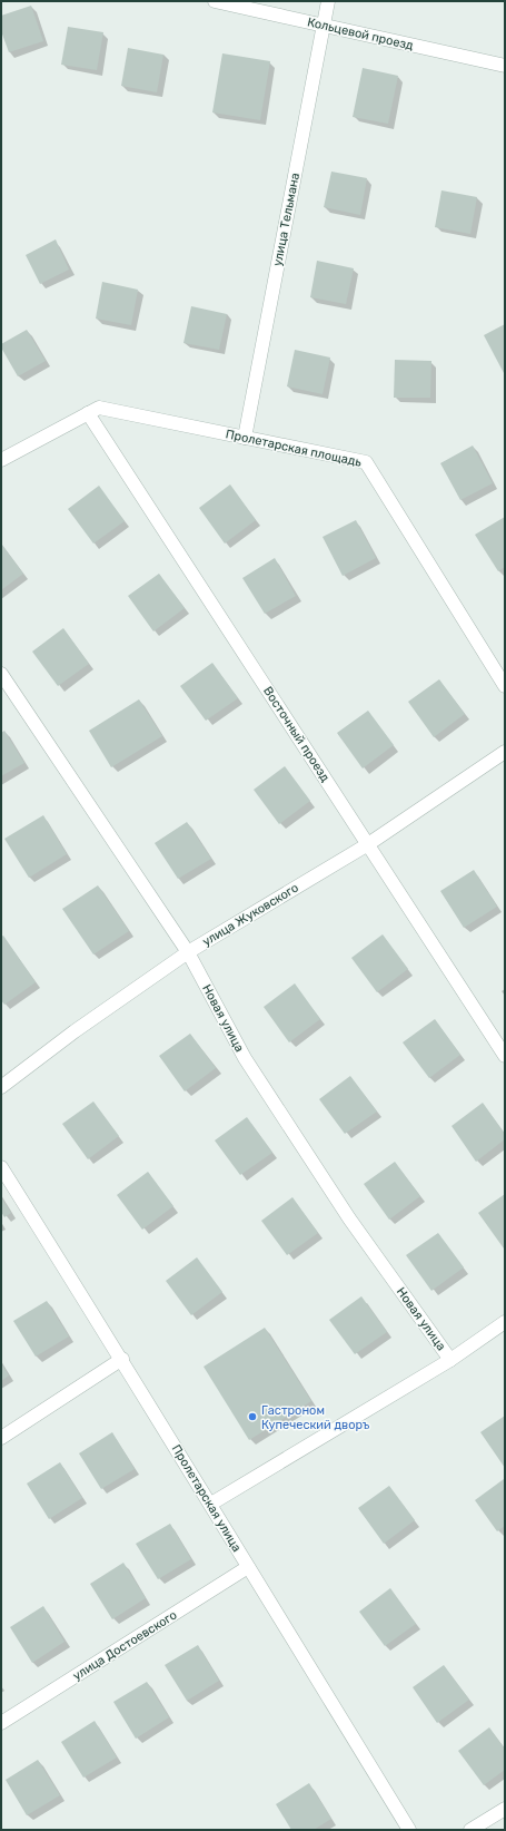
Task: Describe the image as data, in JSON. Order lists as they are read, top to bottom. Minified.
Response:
{"streets":{"street":["Кольцевой проезд","улица Тельмана","Пролетарская площадь","Восточный проезд","улица Жуковского","Новая улица","Пролетарская улица","улица Достоевского"]},"crossings":[["Кольцевой проезд","улица Тельмана"],["улица Тельмана","Пролетарская площадь"],["Пролетарская площадь","Восточный проезд"],["Восточный проезд","улица Жуковского"],["улица Жуковского","Новая улица"],["Пролетарская улица","улица Достоевского"]],"places":["Гастроном Купеческий дворъ"]}
